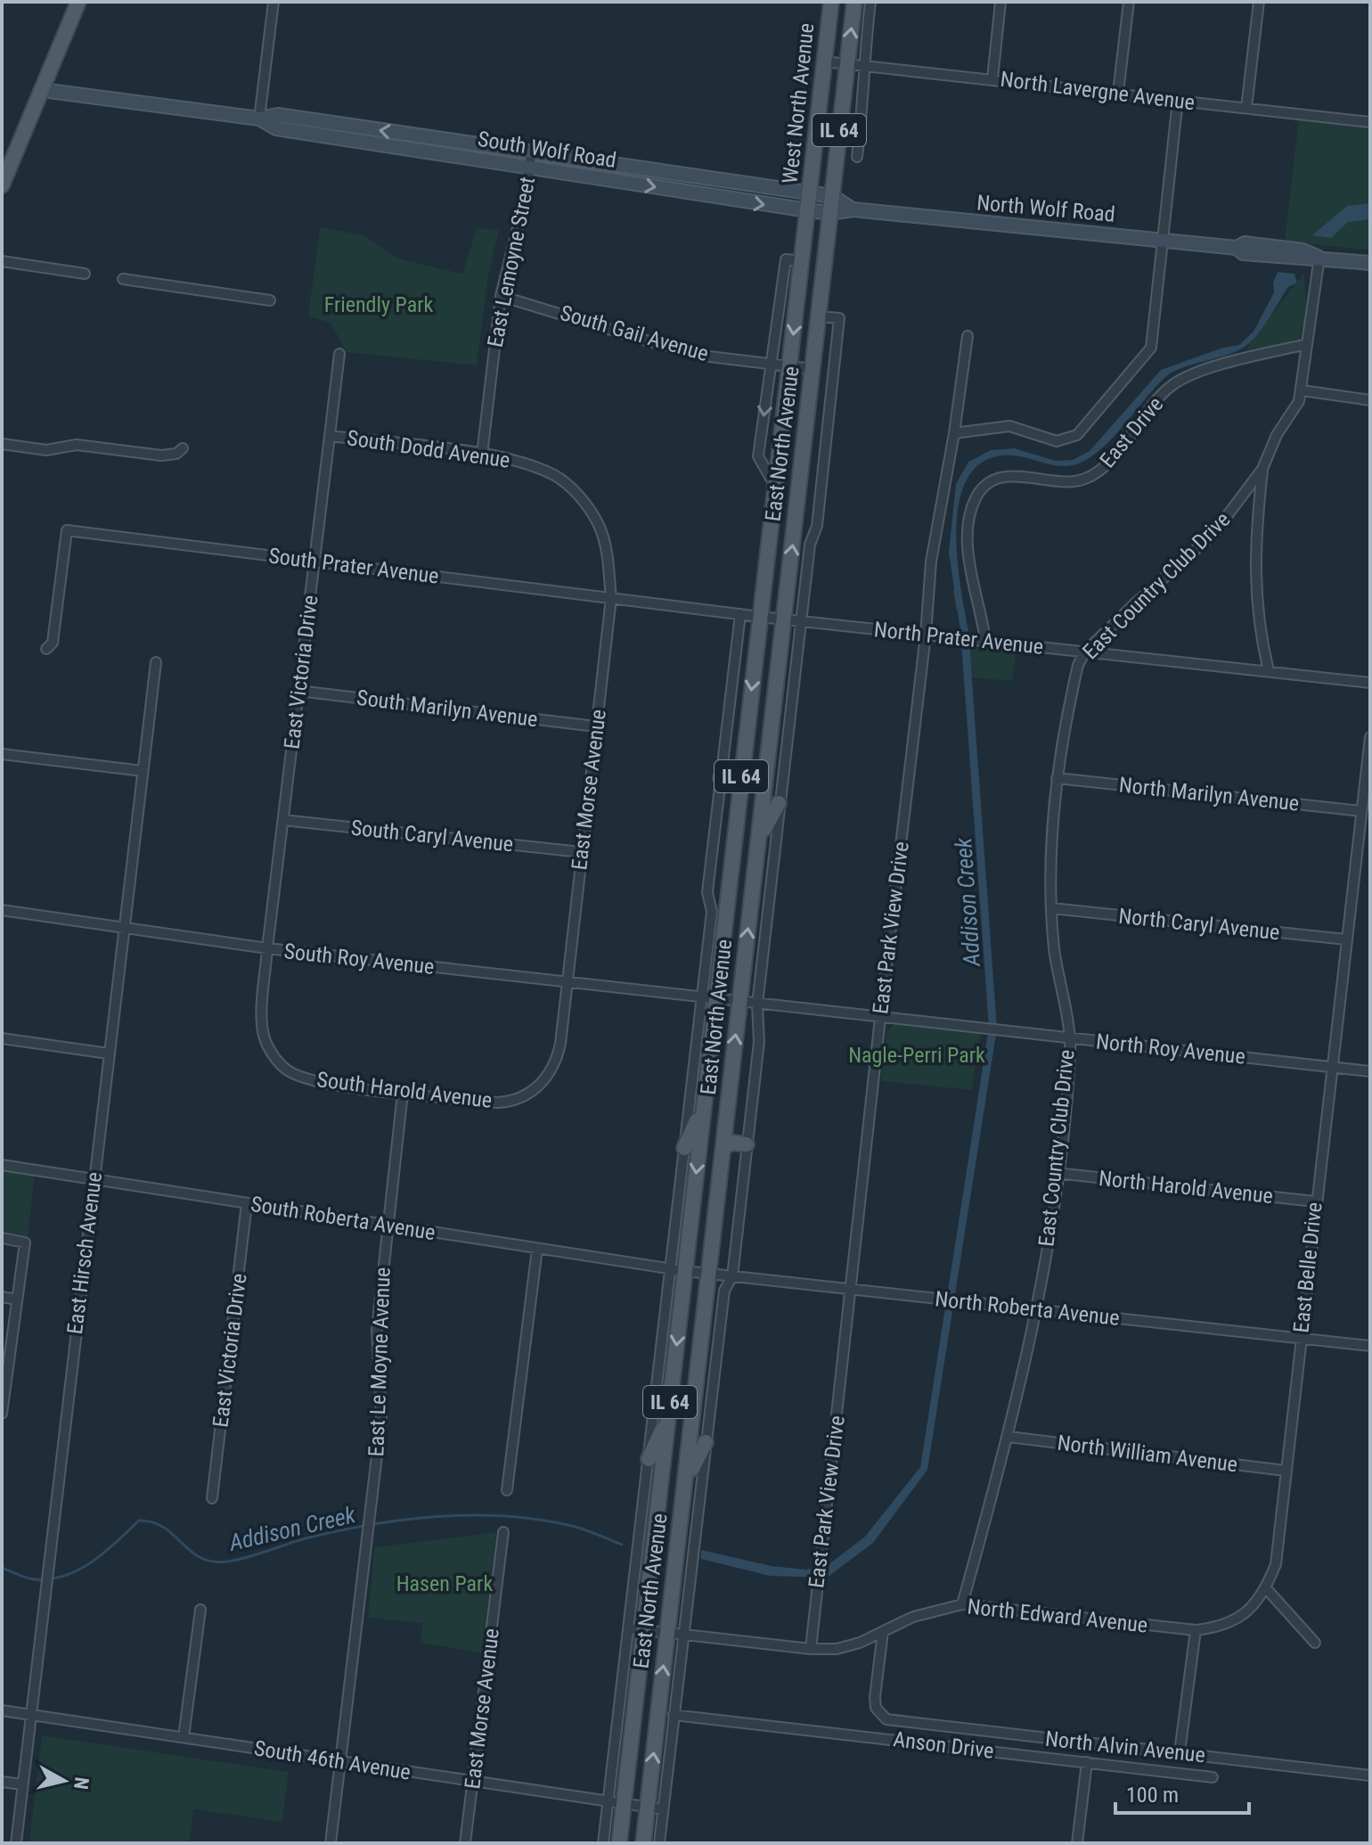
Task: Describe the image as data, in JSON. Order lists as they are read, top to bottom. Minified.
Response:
{"streets":{"main road":["West North Avenue","IL 64","South Wolf Road","North Wolf Road","East North Avenue"],"street":["North Lavergne Avenue","East Lemoyne Street","South Gail Avenue","East Drive","South Dodd Avenue","South Prater Avenue","East Country Club Drive","North Prater Avenue","East Victoria Drive","South Marilyn Avenue","East Morse Avenue","North Marilyn Avenue","South Caryl Avenue","North Caryl Avenue","East Park View Drive","South Roy Avenue","North Roy Avenue","South Harold Avenue","North Harold Avenue","South Roberta Avenue","East Hirsch Avenue","East Belle Drive","North Roberta Avenue","East Le Moyne Avenue","North William Avenue","North Edward Avenue","Anson Drive","North Alvin Avenue","South 46th Avenue"]},"crossings":[["North Lavergne Avenue","West North Avenue"],["West North Avenue","South Wolf Road"],["West North Avenue","North Wolf Road"],["West North Avenue","East North Avenue"],["South Wolf Road","North Wolf Road"],["South Wolf Road","East Lemoyne Street"],["South Wolf Road","East North Avenue"],["North Wolf Road","East North Avenue"],["North Wolf Road","East Country Club Drive"],["East Lemoyne Street","South Gail Avenue"],["East Lemoyne Street","South Dodd Avenue"],["South Gail Avenue","East North Avenue"],["East Drive","East Country Club Drive"],["East Drive","North Prater Avenue"],["East North Avenue","South Prater Avenue"],["East North Avenue","North Prater Avenue"],["East North Avenue","South Roy Avenue"],["East North Avenue","North Roy Avenue"],["East North Avenue","South Roberta Avenue"],["East North Avenue","North Roberta Avenue"],["East North Avenue","North Edward Avenue"],["East North Avenue","Anson Drive"],["East North Avenue","South 46th Avenue"],["South Dodd Avenue","South Prater Avenue"],["South Dodd Avenue","East Victoria Drive"],["South Dodd Avenue","East Morse Avenue"],["South Prater Avenue","North Prater Avenue"],["South Prater Avenue","East Victoria Drive"],["South Prater Avenue","East Morse Avenue"],["East Country Club Drive","North Prater Avenue"],["East Country Club Drive","North Marilyn Avenue"],["East Country Club Drive","North Caryl Avenue"],["East Country Club Drive","North Roy Avenue"],["East Country Club Drive","North Harold Avenue"],["East Country Club Drive","North Roberta Avenue"],["East Country Club Drive","North William Avenue"],["East Country Club Drive","North Edward Avenue"],["North Prater Avenue","East Park View Drive"],["East Victoria Drive","South Marilyn Avenue"],["East Victoria Drive","South Caryl Avenue"],["East Victoria Drive","South Roy Avenue"],["East Victoria Drive","South Harold Avenue"],["East Victoria Drive","South Roberta Avenue"],["South Marilyn Avenue","East Morse Avenue"],["East Morse Avenue","South Caryl Avenue"],["East Morse Avenue","South Roy Avenue"],["East Morse Avenue","South Harold Avenue"],["East Morse Avenue","South 46th Avenue"],["North Marilyn Avenue","East Belle Drive"],["North Caryl Avenue","East Belle Drive"],["East Park View Drive","North Roy Avenue"],["East Park View Drive","North Roberta Avenue"],["East Park View Drive","North Edward Avenue"],["South Roy Avenue","North Roy Avenue"],["South Roy Avenue","South Harold Avenue"],["South Roy Avenue","East Hirsch Avenue"],["North Roy Avenue","East Belle Drive"],["South Harold Avenue","East Le Moyne Avenue"],["North Harold Avenue","East Belle Drive"],["South Roberta Avenue","East Hirsch Avenue"],["South Roberta Avenue","North Roberta Avenue"],["South Roberta Avenue","East Le Moyne Avenue"],["East Hirsch Avenue","South 46th Avenue"],["East Belle Drive","North Roberta Avenue"],["East Belle Drive","North William Avenue"],["East Belle Drive","North Edward Avenue"],["East Le Moyne Avenue","South 46th Avenue"],["North Edward Avenue","North Alvin Avenue"]],"water":["Addison Creek"],"parks":["Friendly Park","Nagle-Perri Park","Hasen Park"],"scale_bar":"100 m","north":"right"}
